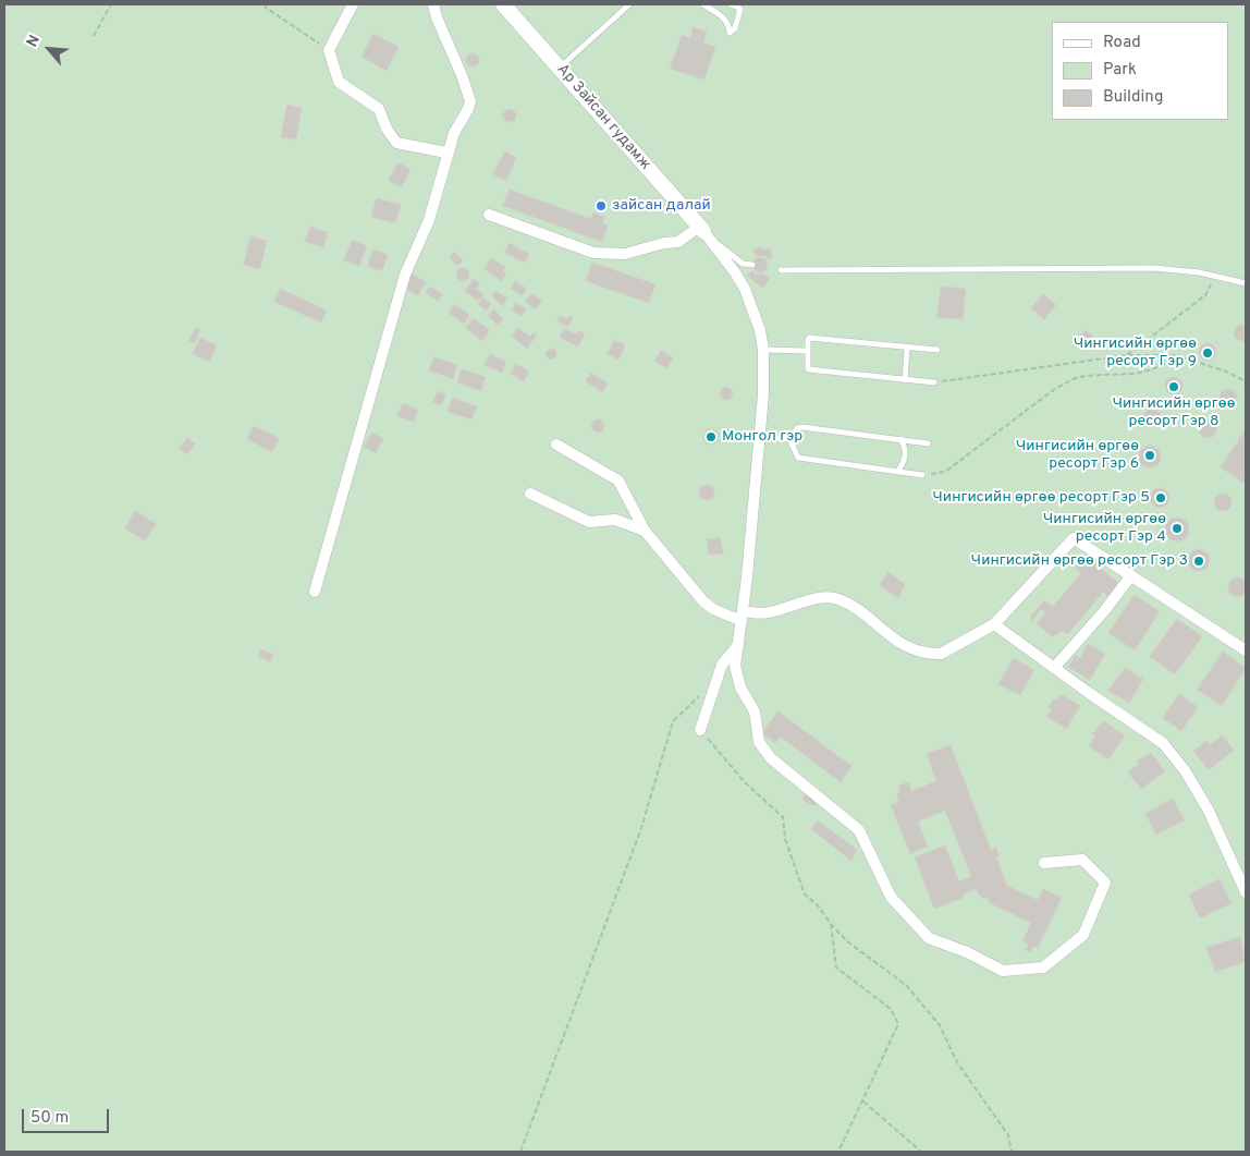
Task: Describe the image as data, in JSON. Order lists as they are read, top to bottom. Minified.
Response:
{"streets":{"street":["Ар Зайсан гудамж"]},"places":["зайсан далай","Чингисийн өргөө ресорт Гэр 9","Чингисийн өргөө ресорт Гэр 8","Монгол гэр","Чингисийн өргөө ресорт Гэр 6","Чингисийн өргөө ресорт Гэр 5","Чингисийн өргөө ресорт Гэр 4","Чингисийн өргөө ресорт Гэр 3"],"legend":["Road","Park","Building"],"scale_bar":"50 m","north":"top left"}
